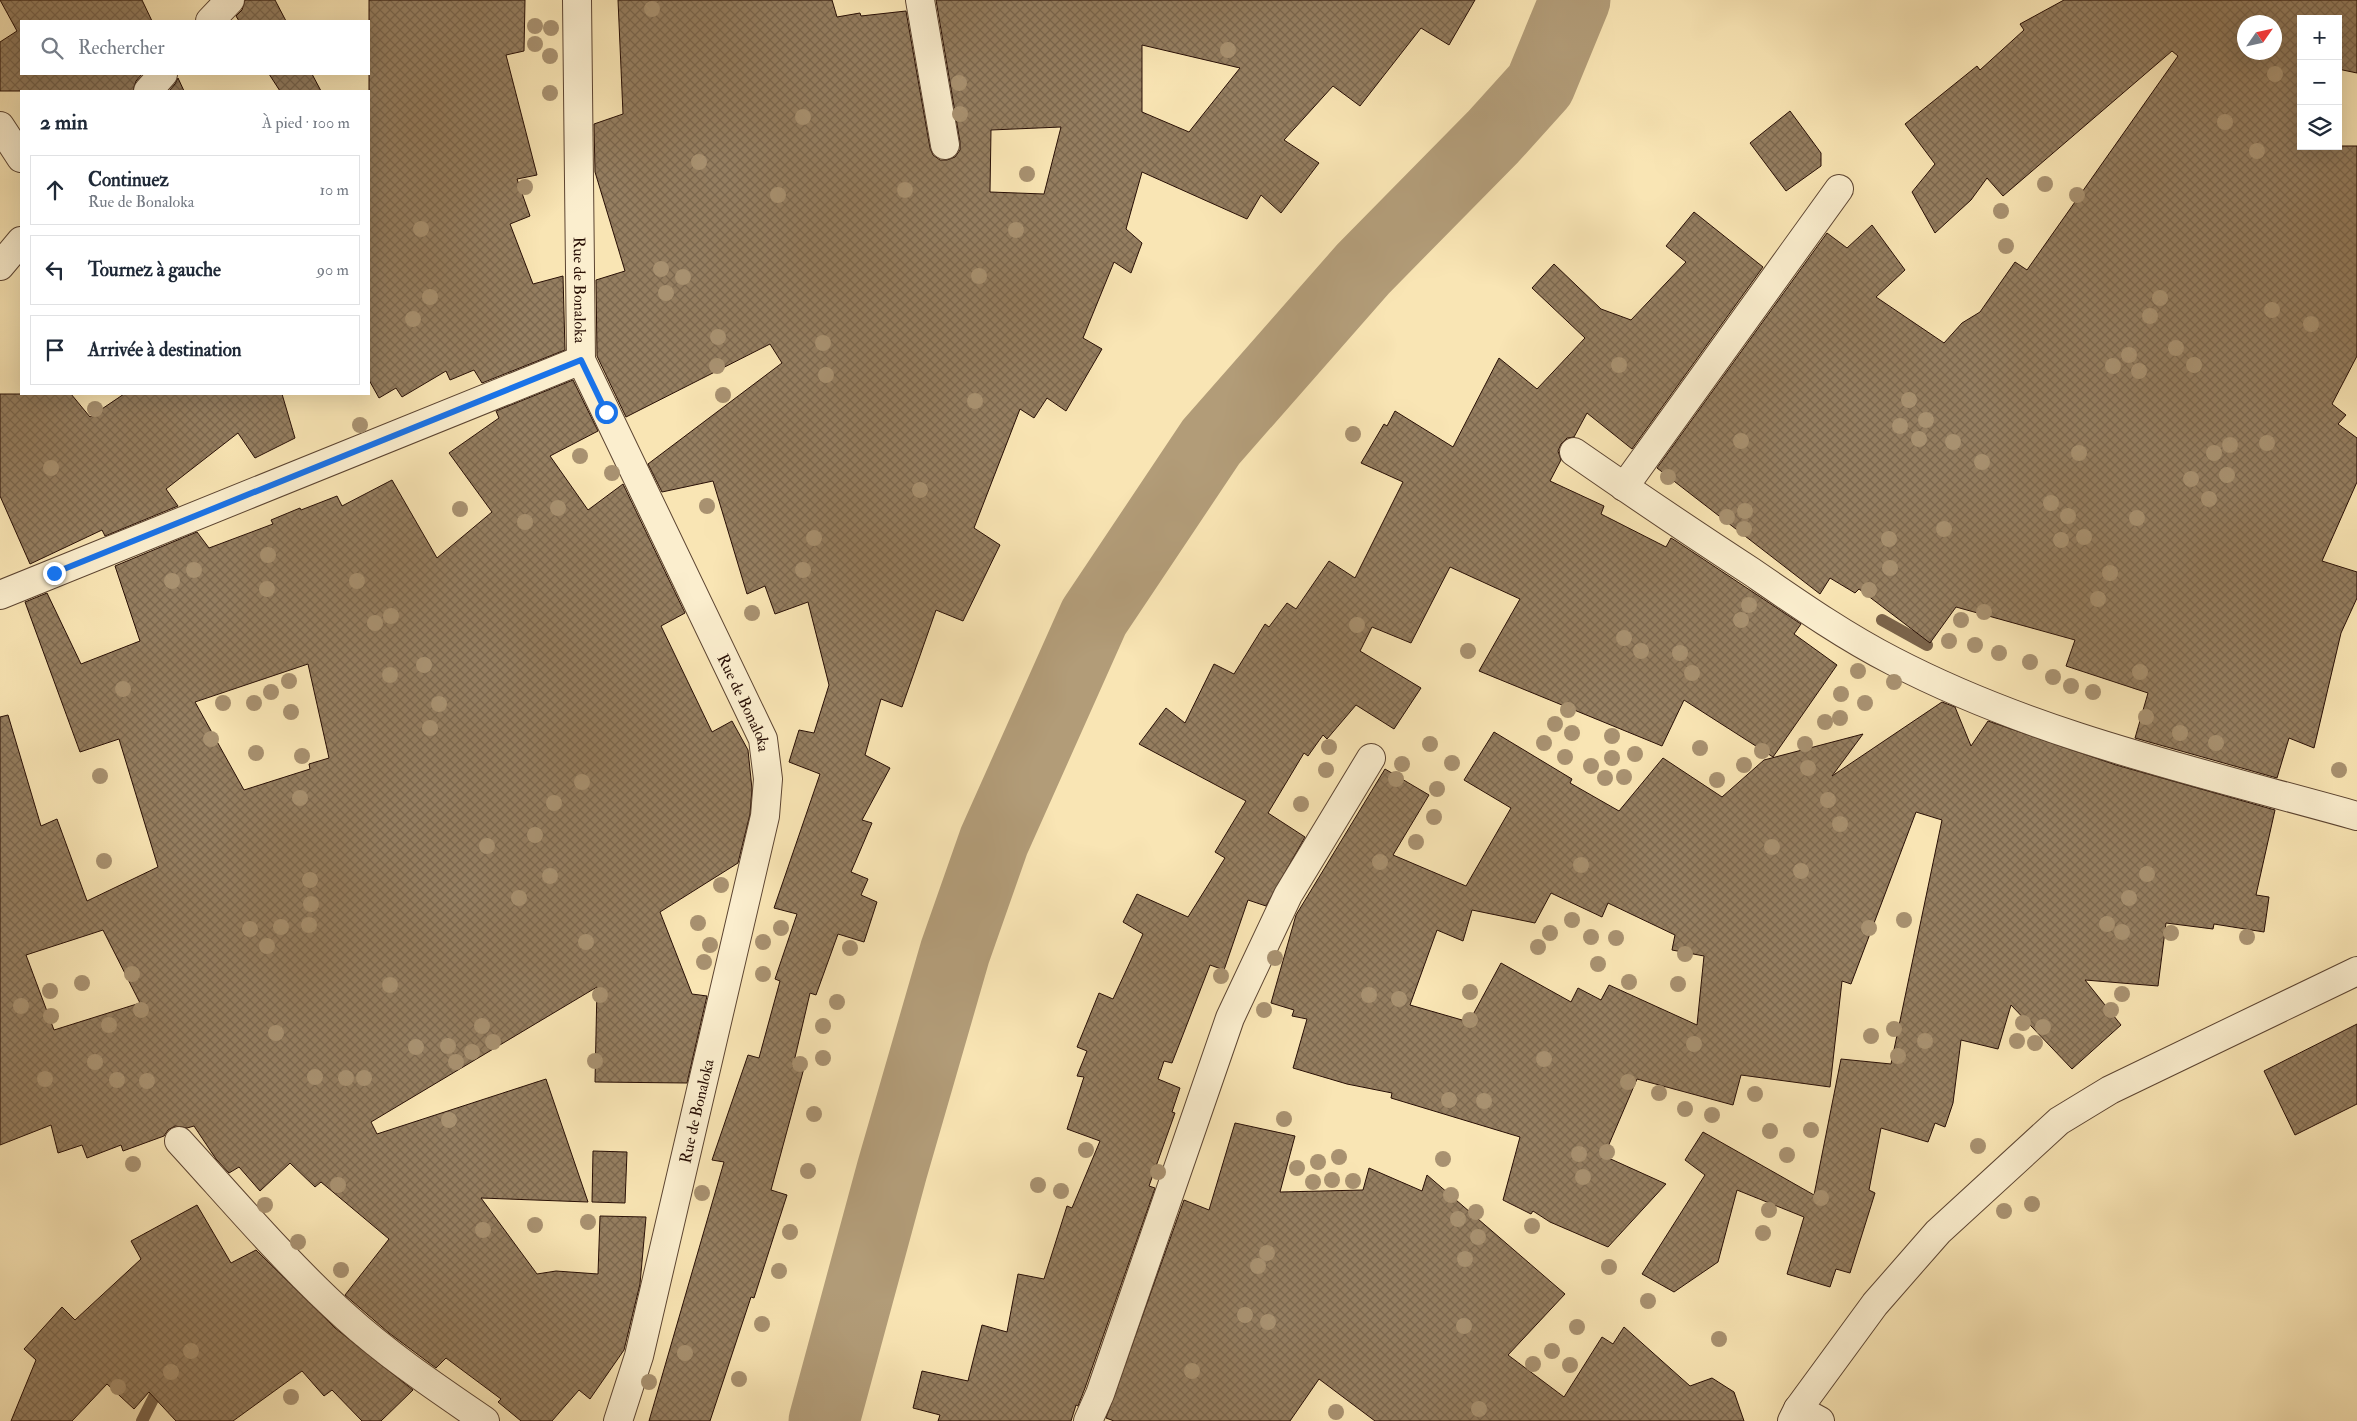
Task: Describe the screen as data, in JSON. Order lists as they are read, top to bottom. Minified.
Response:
{"streets":{"street":["Rue de Bonaloka"]},"north":"top right","page":{"map_buttons":["+","−"],"search":"Rechercher","heading":["2 min","À pied · 100 m"],"list":[["Continuez","Rue de Bonaloka","10 m"],["Tournez à gauche","90 m"],"Arrivée à destination"]}}
